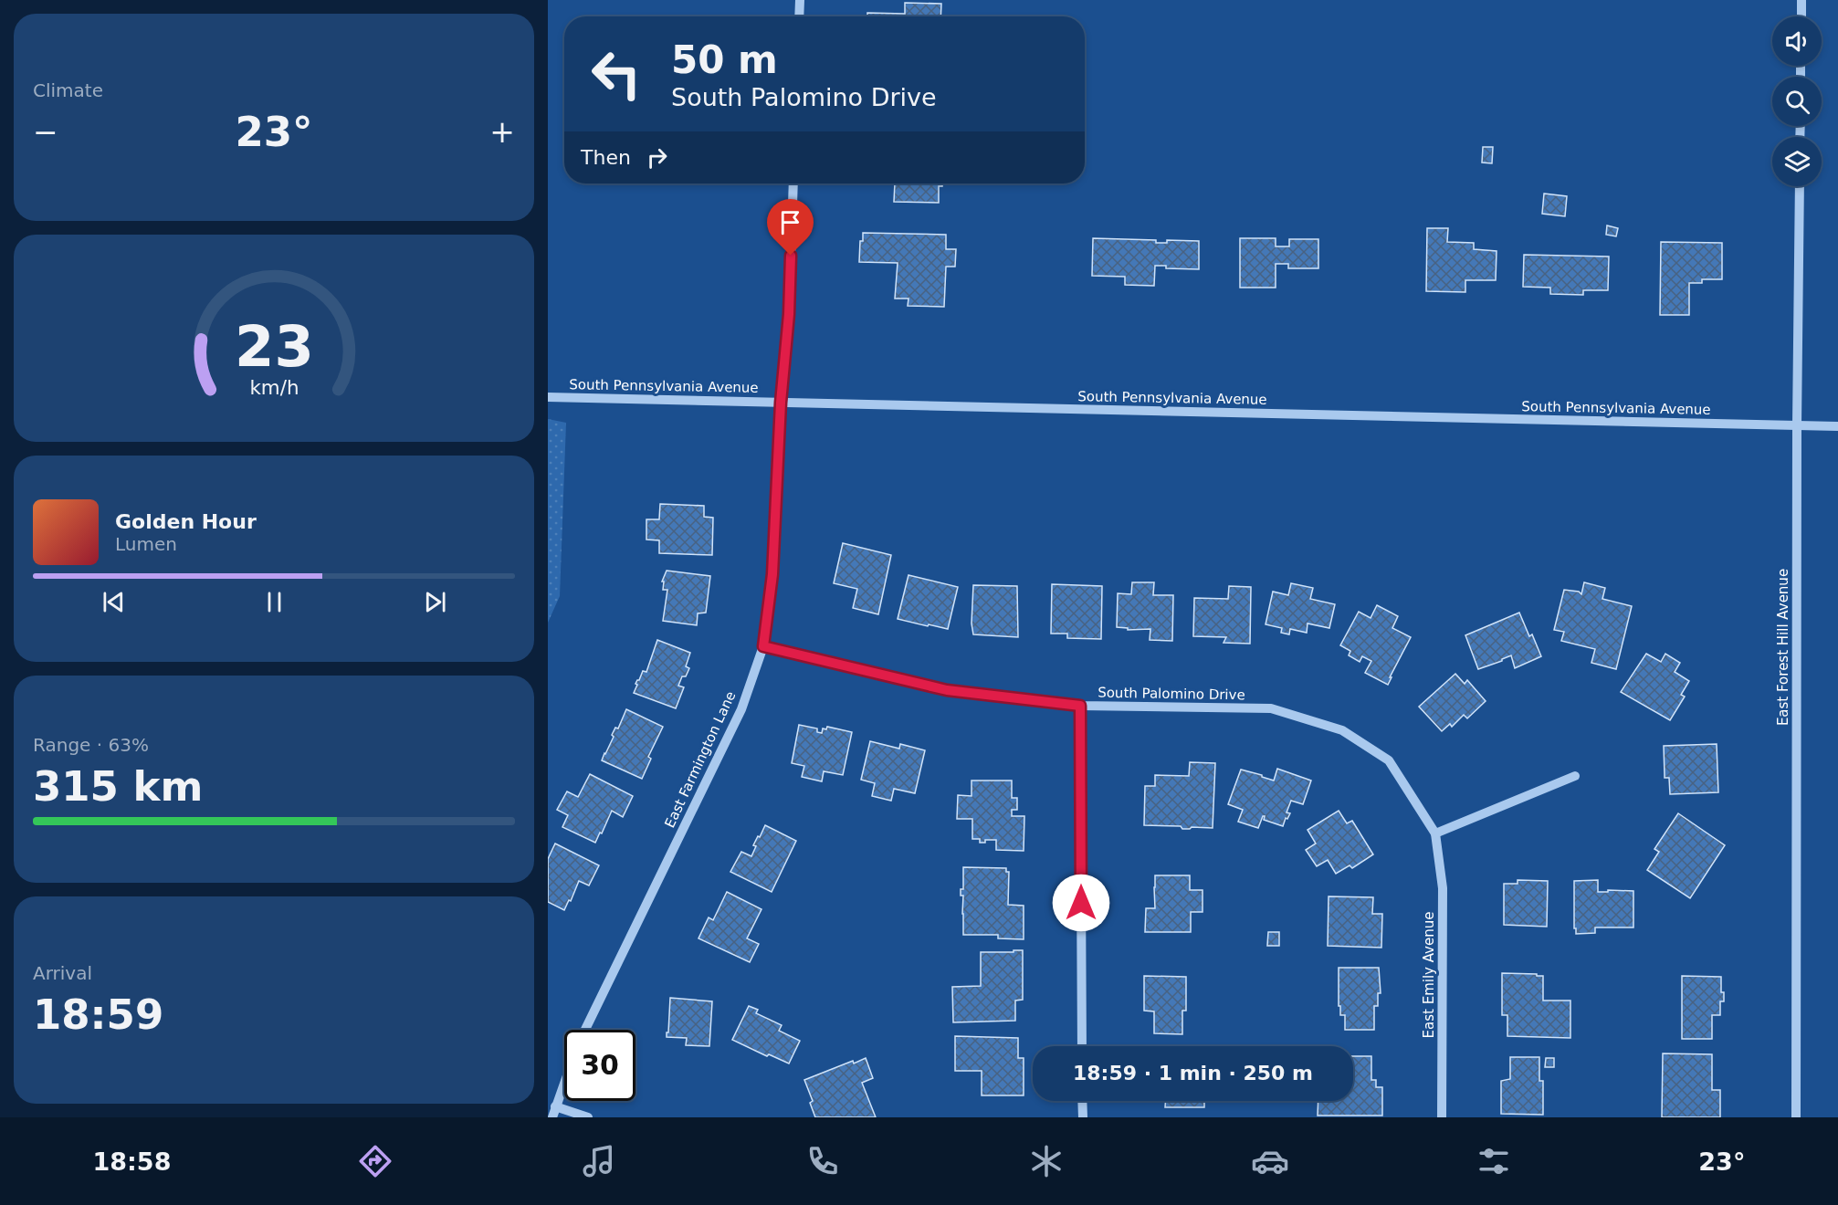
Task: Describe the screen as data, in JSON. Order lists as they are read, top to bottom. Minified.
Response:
{"streets":{"street":["South Pennsylvania Avenue","East Forest Hill Avenue","South Palomino Drive","East Farmington Lane","East Emily Avenue"]},"crossings":[["South Pennsylvania Avenue","East Forest Hill Avenue"],["South Pennsylvania Avenue","East Farmington Lane"],["South Palomino Drive","East Farmington Lane"],["South Palomino Drive","East Emily Avenue"]],"page":{"tile":["Climate",["Range · 63%","315 km"],["Arrival","18:59"]],"turn":["50 m","South Palomino Drive"],"heat":["−","23°","+"],"then":"Then","song":["Golden Hour","Lumen"],"limit":"30","trip":"18:59 · 1 min · 250 m","tabs":["18:58","23°"],"gauge":["23","km/h"]}}
